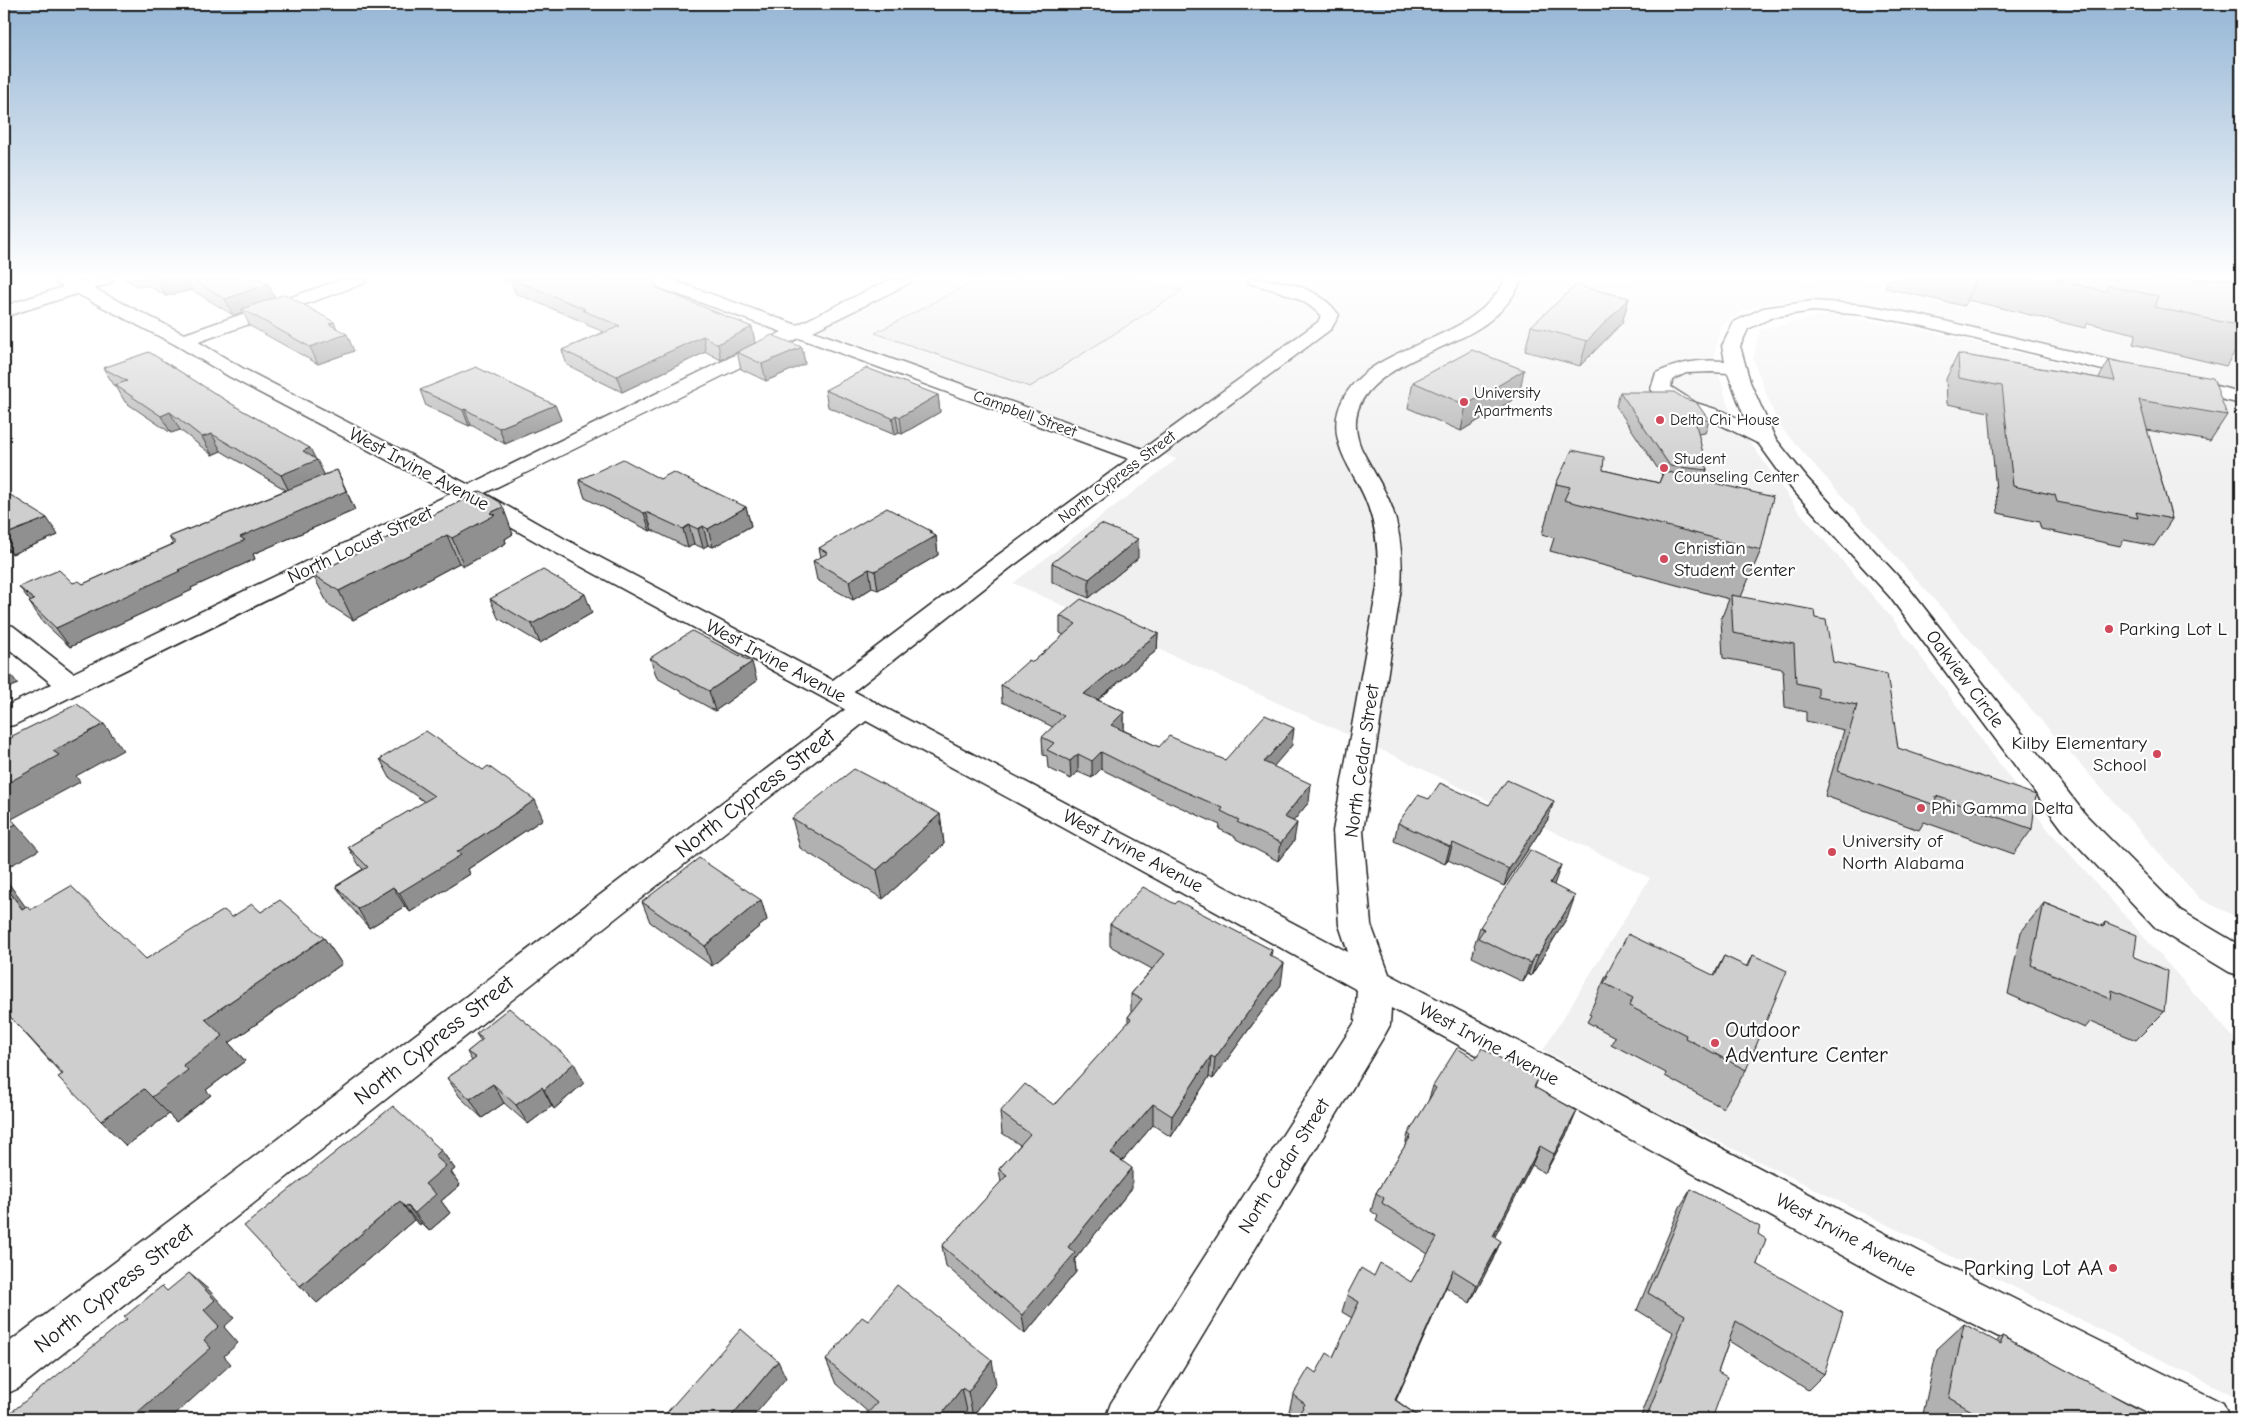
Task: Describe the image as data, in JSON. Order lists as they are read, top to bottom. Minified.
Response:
{"streets":{"street":["Campbell Street","West Irvine Avenue","North Cypress Street","North Locust Street","Oakview Circle","North Cedar Street"]},"crossings":[["Campbell Street","North Cypress Street"],["West Irvine Avenue","North Cypress Street"],["West Irvine Avenue","North Locust Street"],["West Irvine Avenue","North Cedar Street"]],"places":["University Apartments","Delta Chi House","Student Counseling Center","Christian Student Center","Parking Lot L","Kilby Elementary School","Phi Gamma Delta","University of North Alabama","Outdoor Adventure Center","Parking Lot AA"]}
